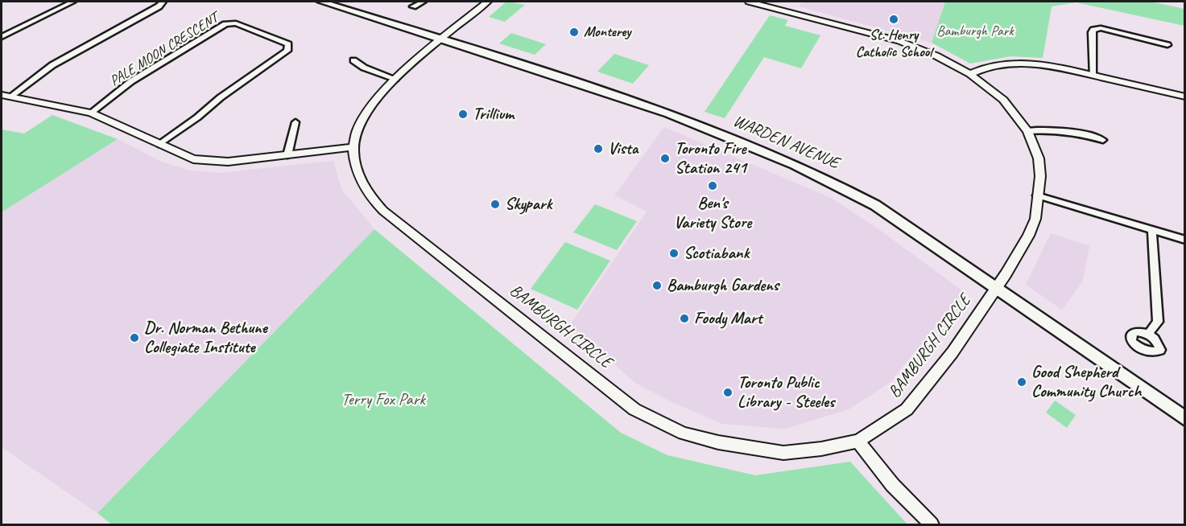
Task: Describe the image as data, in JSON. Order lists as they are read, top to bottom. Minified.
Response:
{"streets":{"main road":["WARDEN AVENUE"],"street":["PALE MOON CRESCENT","BAMBURGH CIRCLE"]},"crossings":[["WARDEN AVENUE","BAMBURGH CIRCLE"]],"parks":["Bamburgh Park","Terry Fox Park"],"places":["St. Henry Catholic School","Monterey","Trillium","Vista","Toronto Fire Station 241","Ben's Variety Store","Skypark","Scotiabank","Bamburgh Gardens","Foody Mart","Dr. Norman Bethune Collegiate Institute","Good Shepherd Community Church","Toronto Public Library - Steeles"]}
